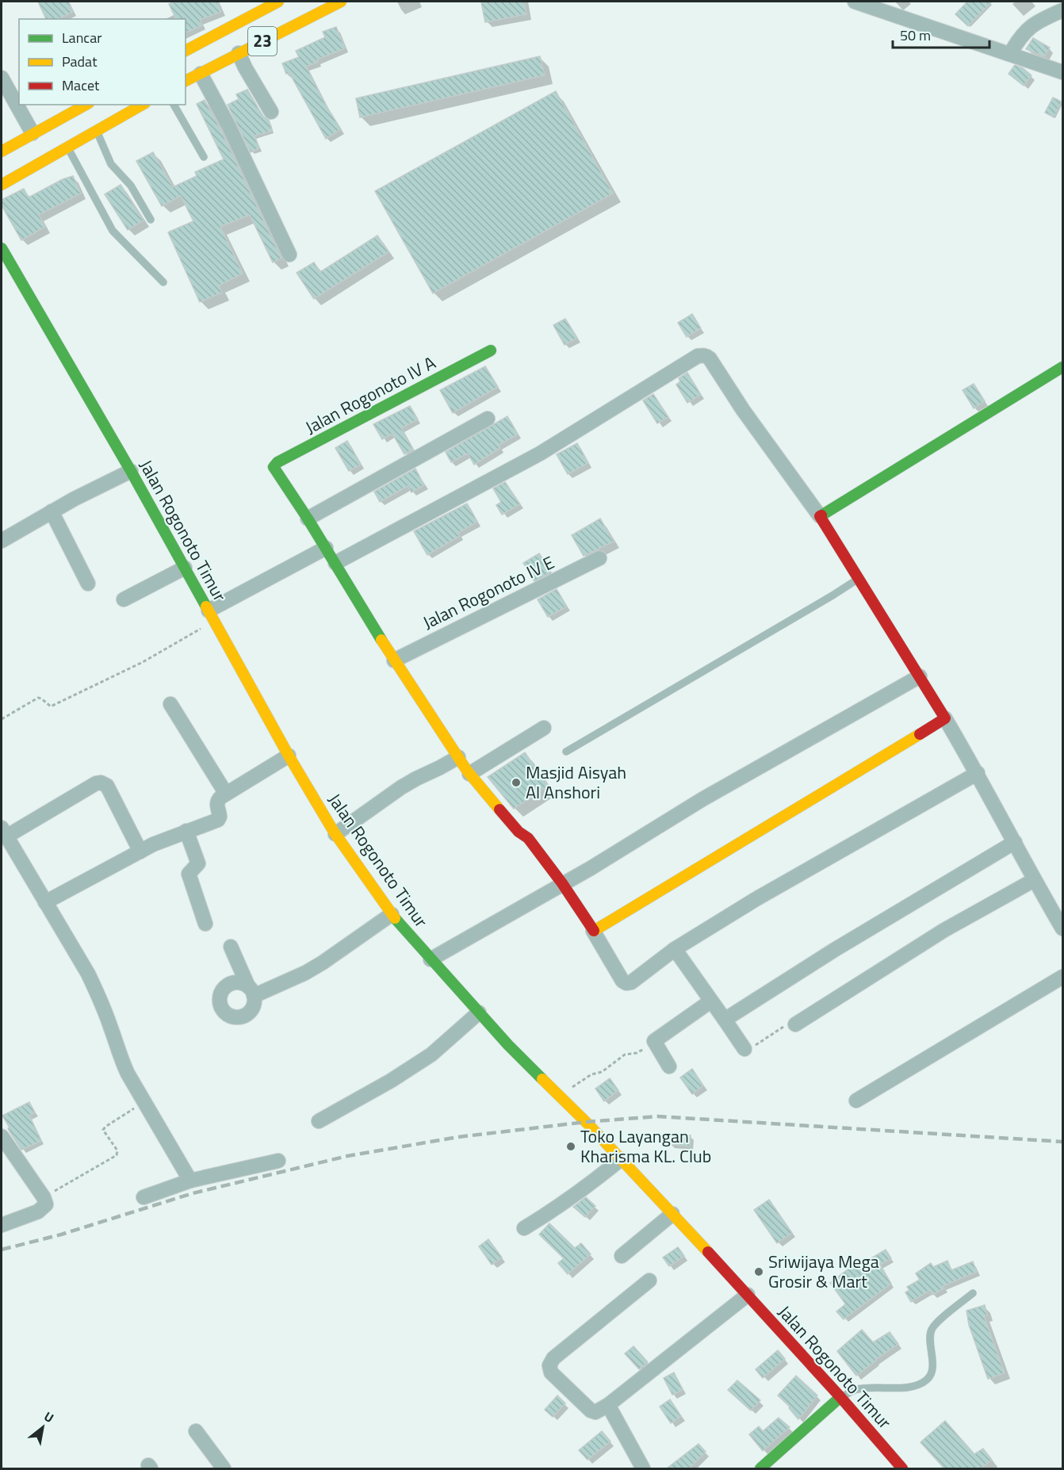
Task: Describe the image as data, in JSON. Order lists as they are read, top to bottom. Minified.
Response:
{"streets":{"main road":["23","Jalan Rogonoto IV A","Jalan Rogonoto Timur"],"street":["Jalan Rogonoto IV E"]},"places":["Masjid Aisyah Al Anshori","Toko Layangan Kharisma KL. Club","Sriwijaya Mega Grosir & Mart"],"legend":["Lancar","Padat","Macet"],"scale_bar":"50 m","north":"top right"}
